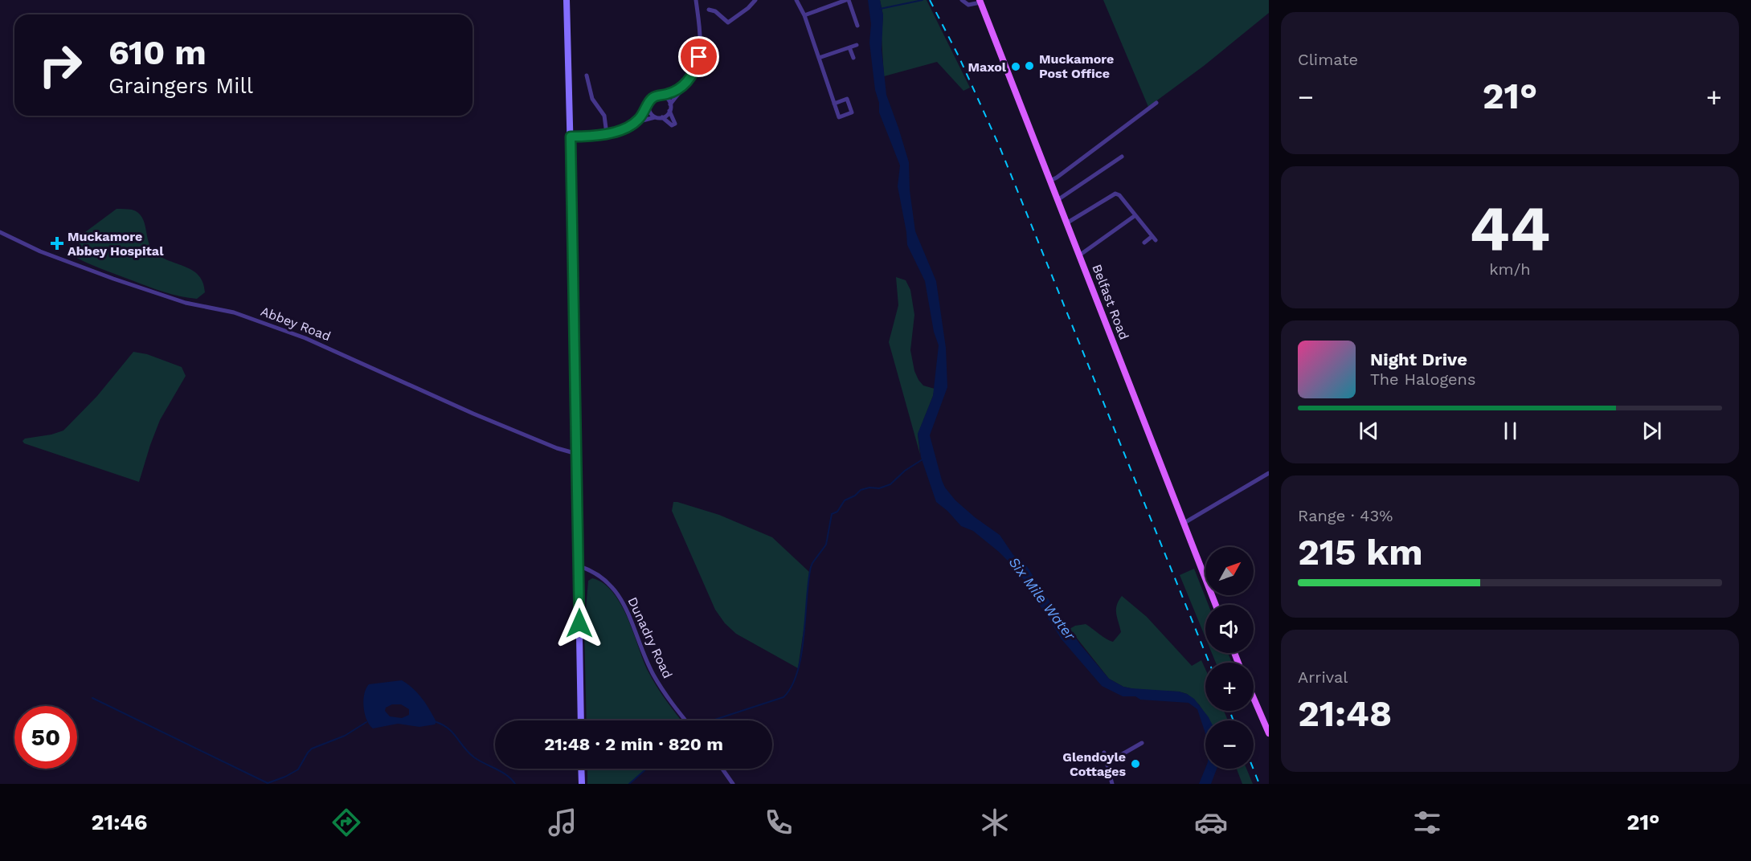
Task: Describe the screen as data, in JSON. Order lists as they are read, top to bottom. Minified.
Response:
{"streets":{"main road":["Belfast Road"],"street":["Abbey Road","Dunadry Road"]},"water":["Six Mile Water"],"places":{"other":["Muckamore Post Office","Maxol","Glendoyle Cottages"],"health":["Muckamore Abbey Hospital"]},"north":"top right","page":{"tile":["Climate",["44","km/h"],["Range · 43%","215 km"],["Arrival","21:48"]],"turn":["610 m","Graingers Mill"],"heat":["−","21°","+"],"song":["Night Drive","The Halogens"],"map_buttons":["+","−"],"limit":"50","trip":"21:48 · 2 min · 820 m","tabs":["21:46","21°"]}}
